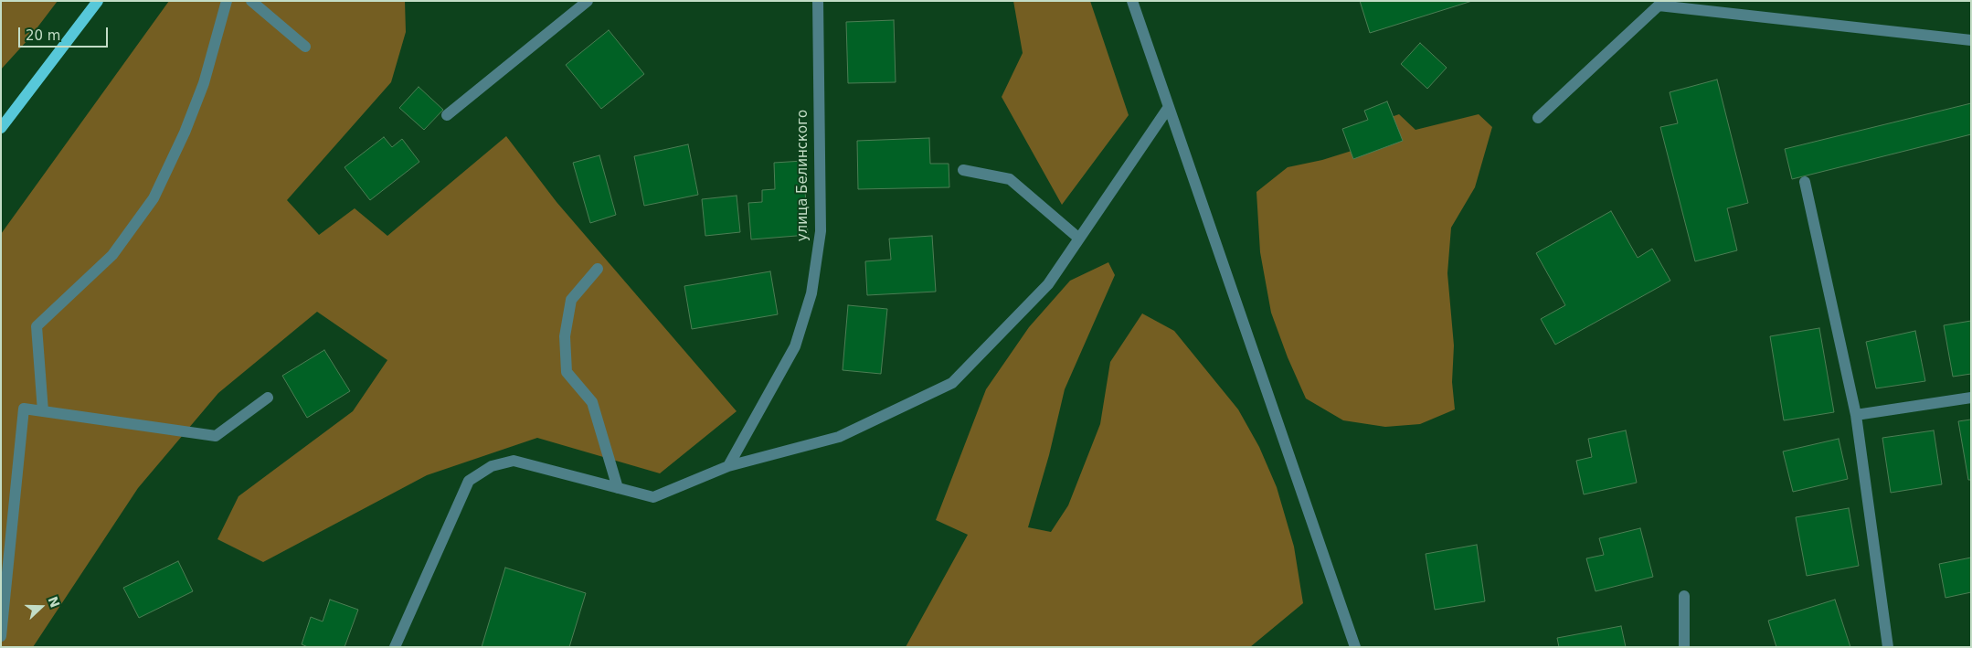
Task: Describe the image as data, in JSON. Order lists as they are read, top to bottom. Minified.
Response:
{"streets":{"street":["улица Белинского"]},"scale_bar":"20 m","north":"right"}
